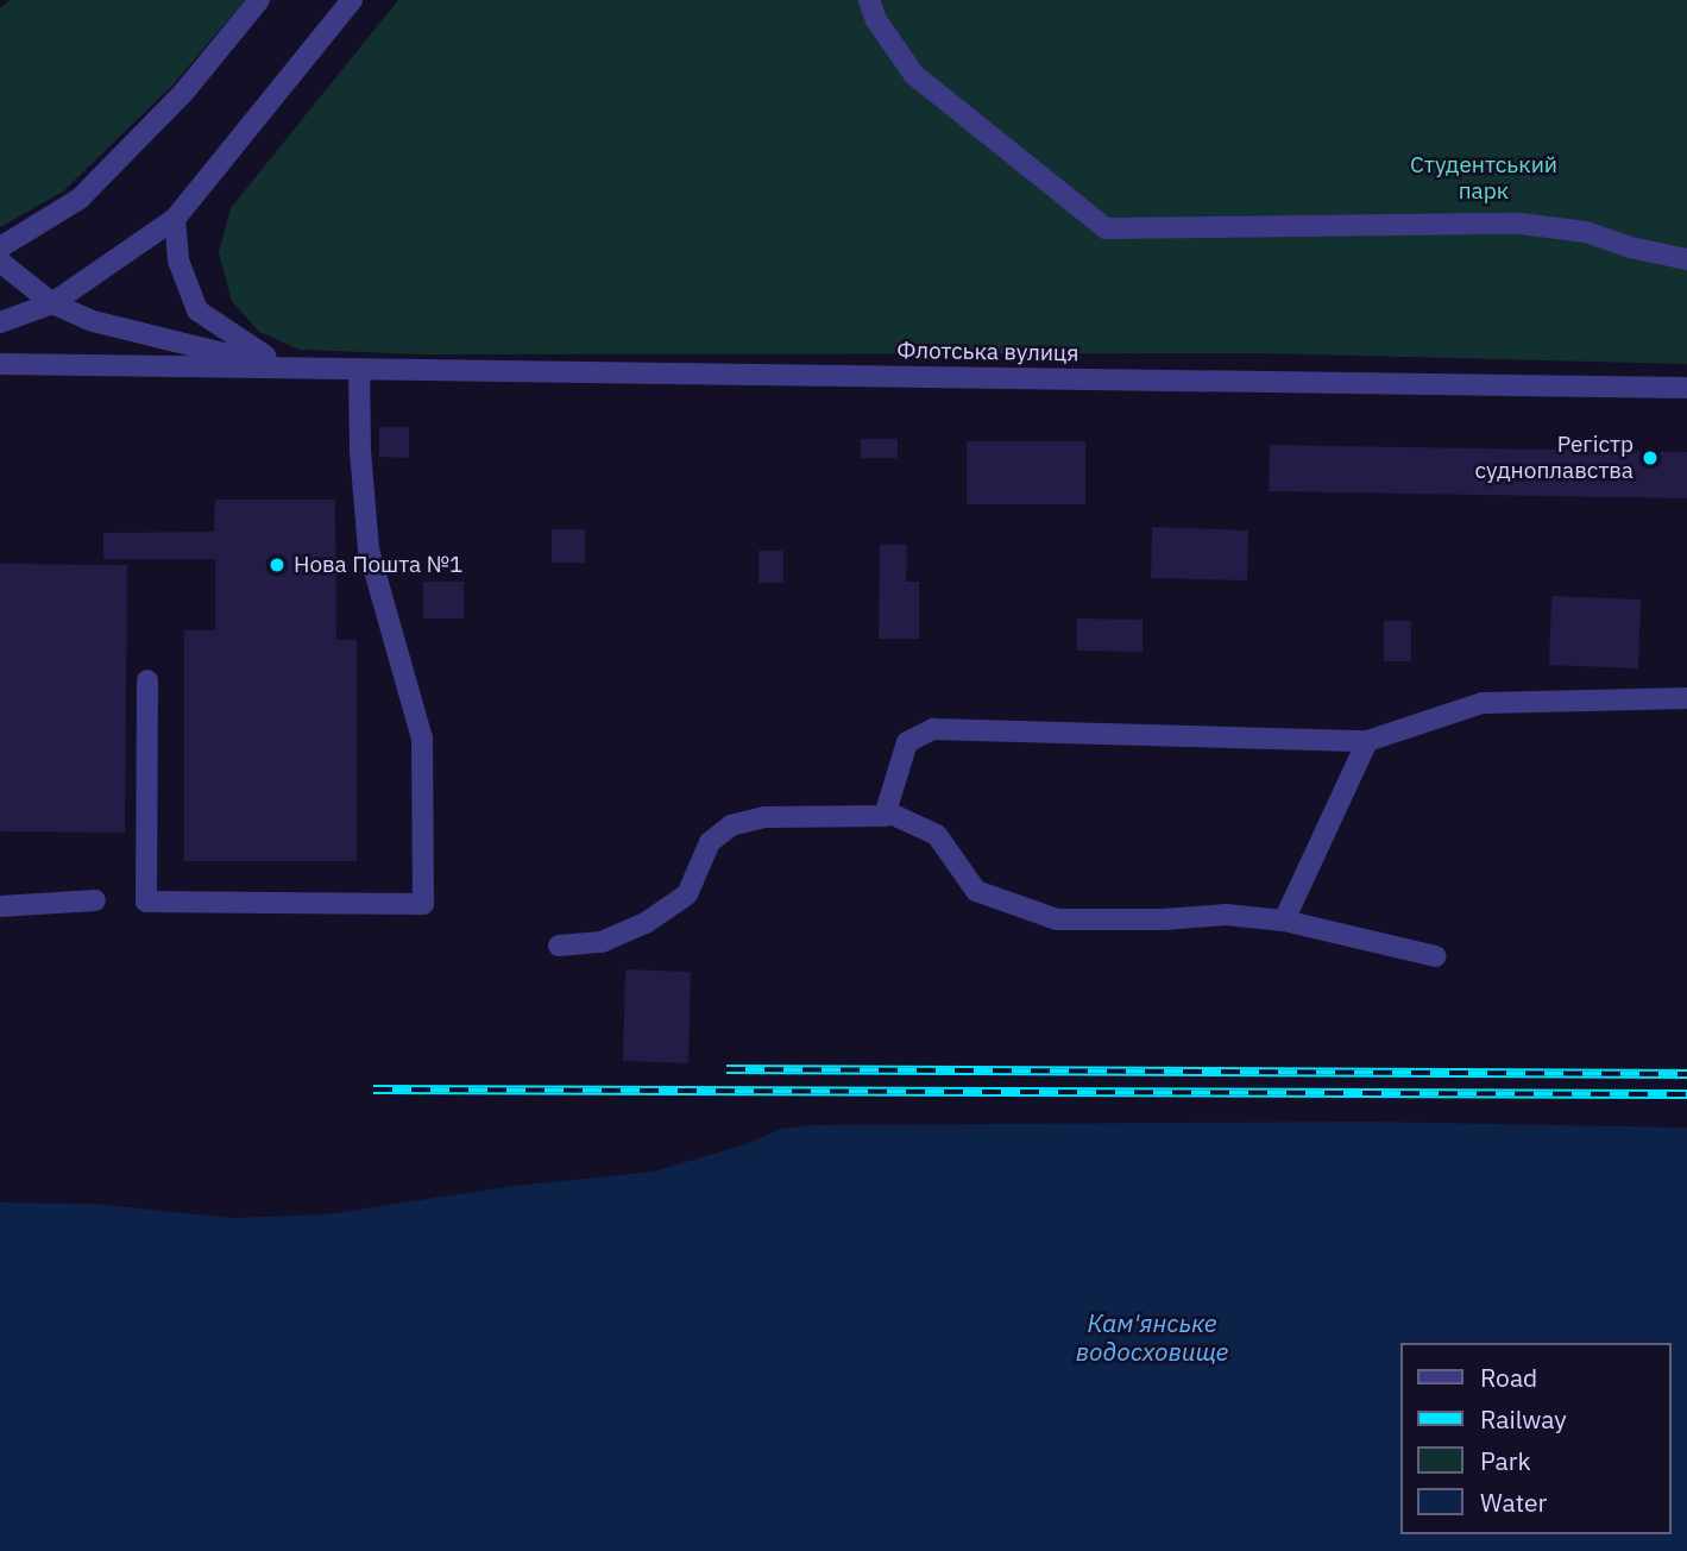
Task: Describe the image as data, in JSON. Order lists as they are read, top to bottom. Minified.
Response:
{"streets":{"street":["Флотська вулиця"]},"water":["Кам'янське водосховище"],"parks":["Студентський парк"],"places":["Регістр судноплавства","Нова Пошта №1"],"legend":["Road","Railway","Park","Water"]}
